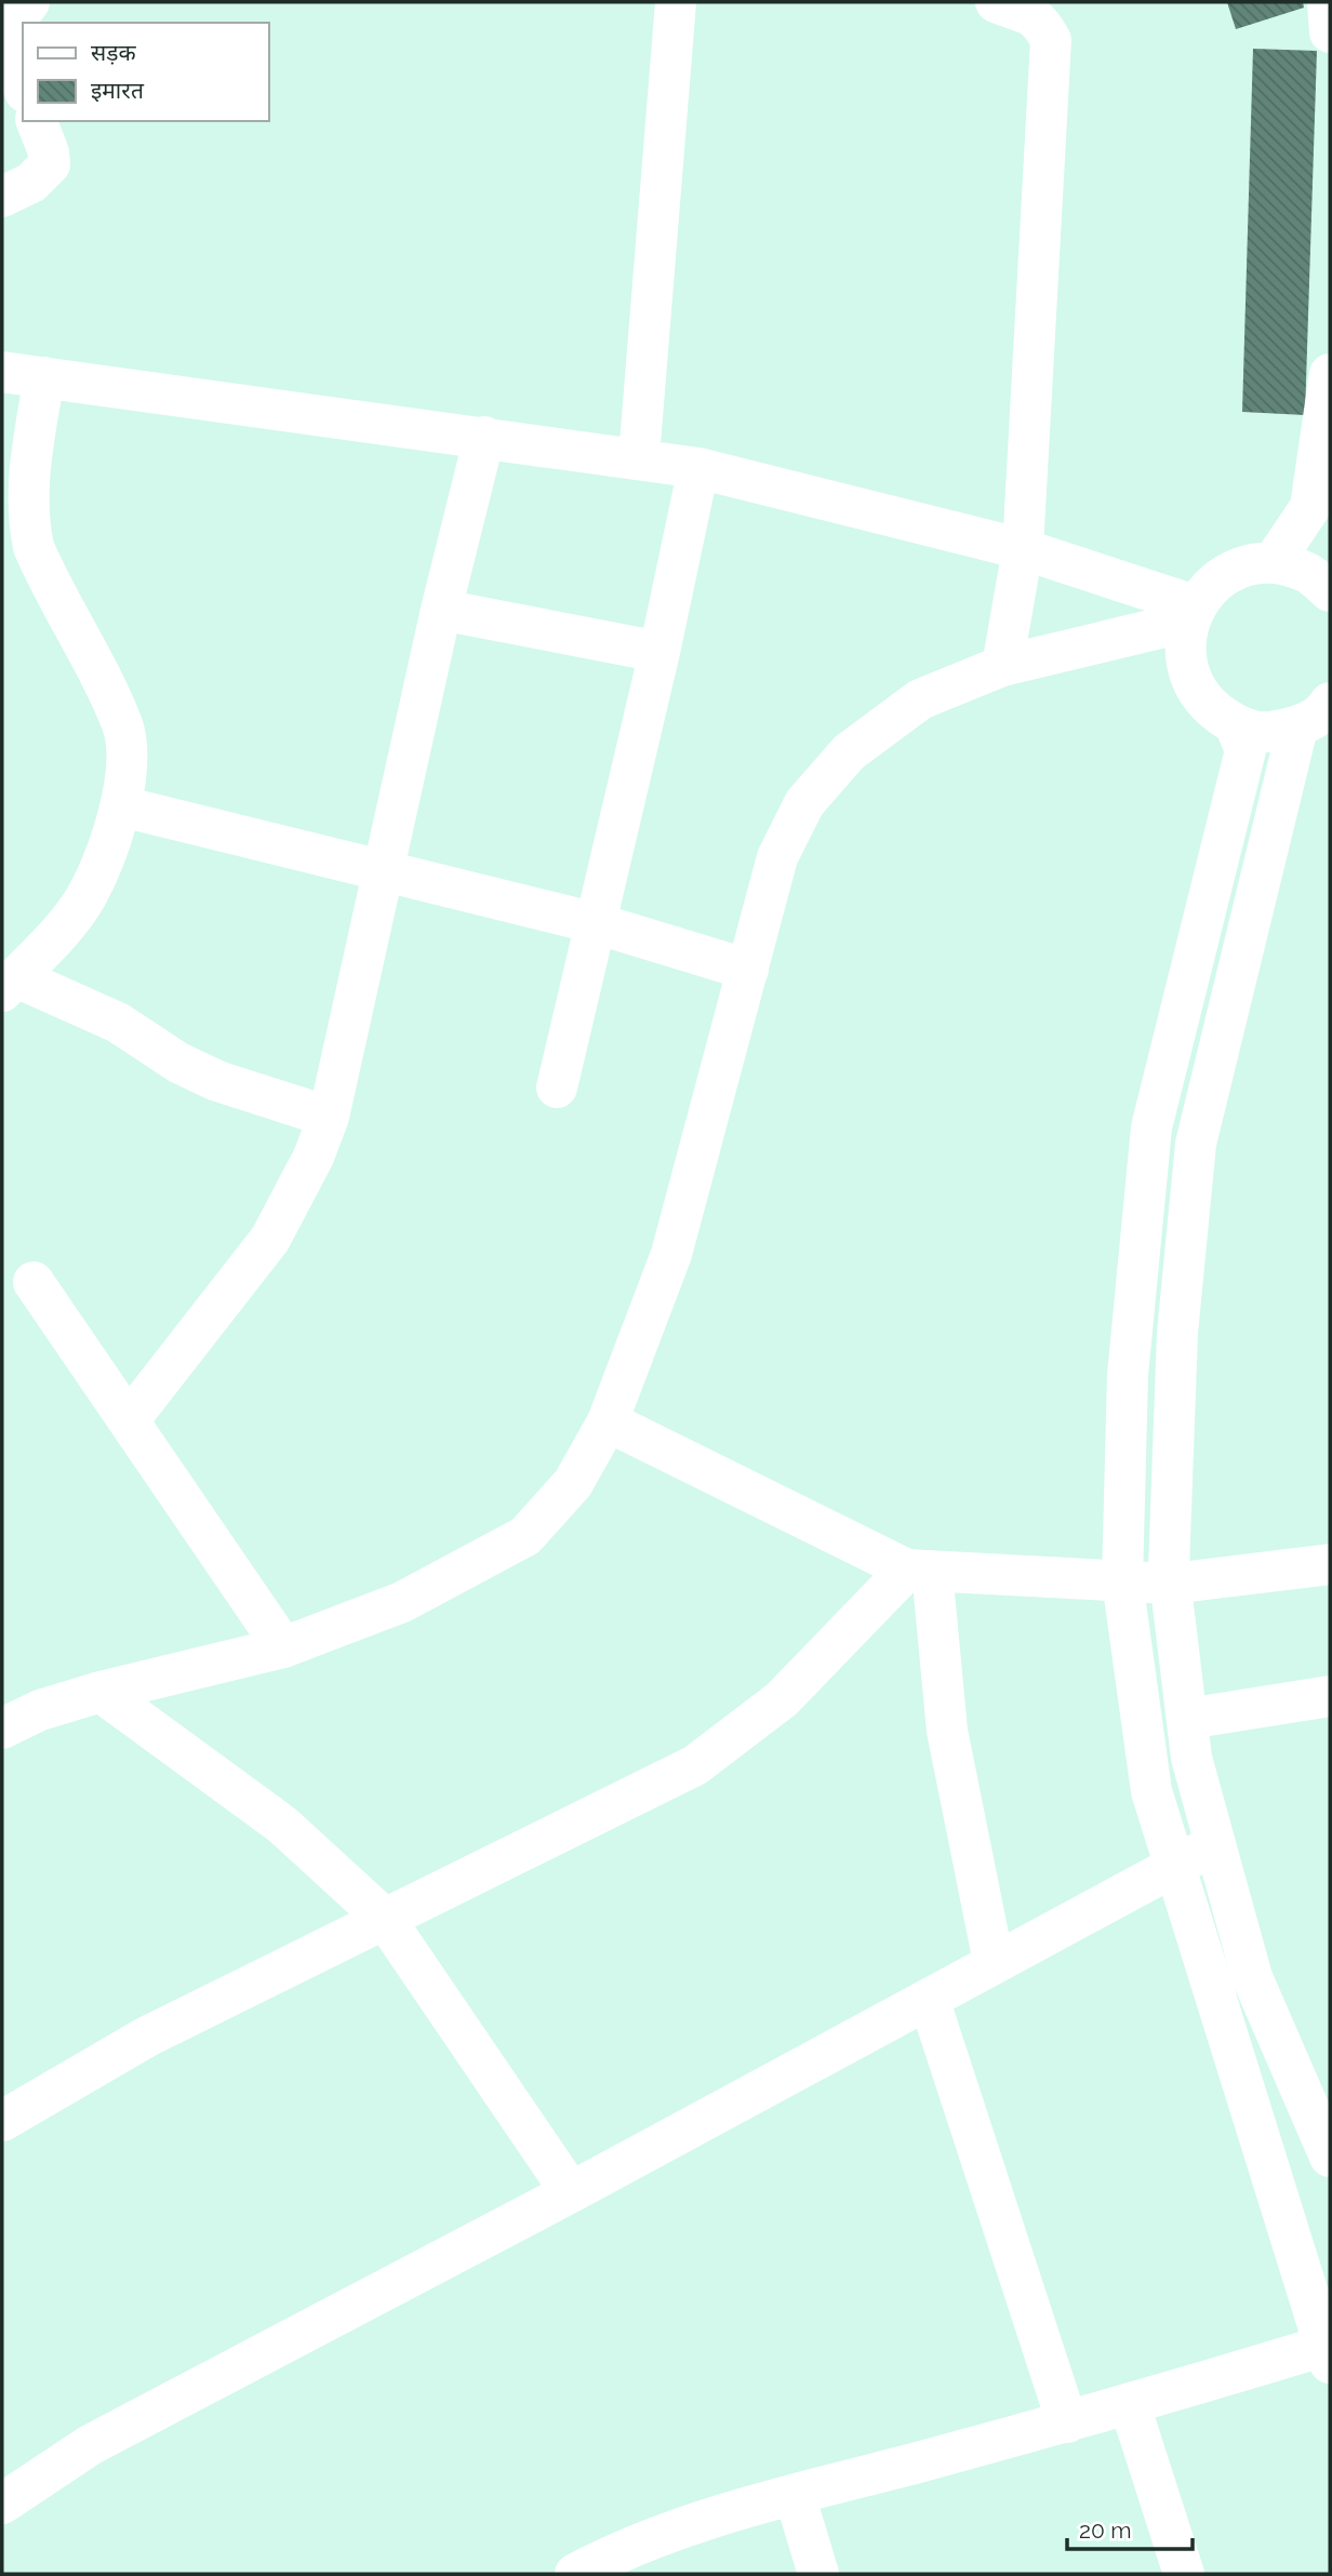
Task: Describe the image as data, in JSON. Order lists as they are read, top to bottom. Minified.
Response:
{"legend":["सड़क","इमारत"],"scale_bar":"20 m"}
